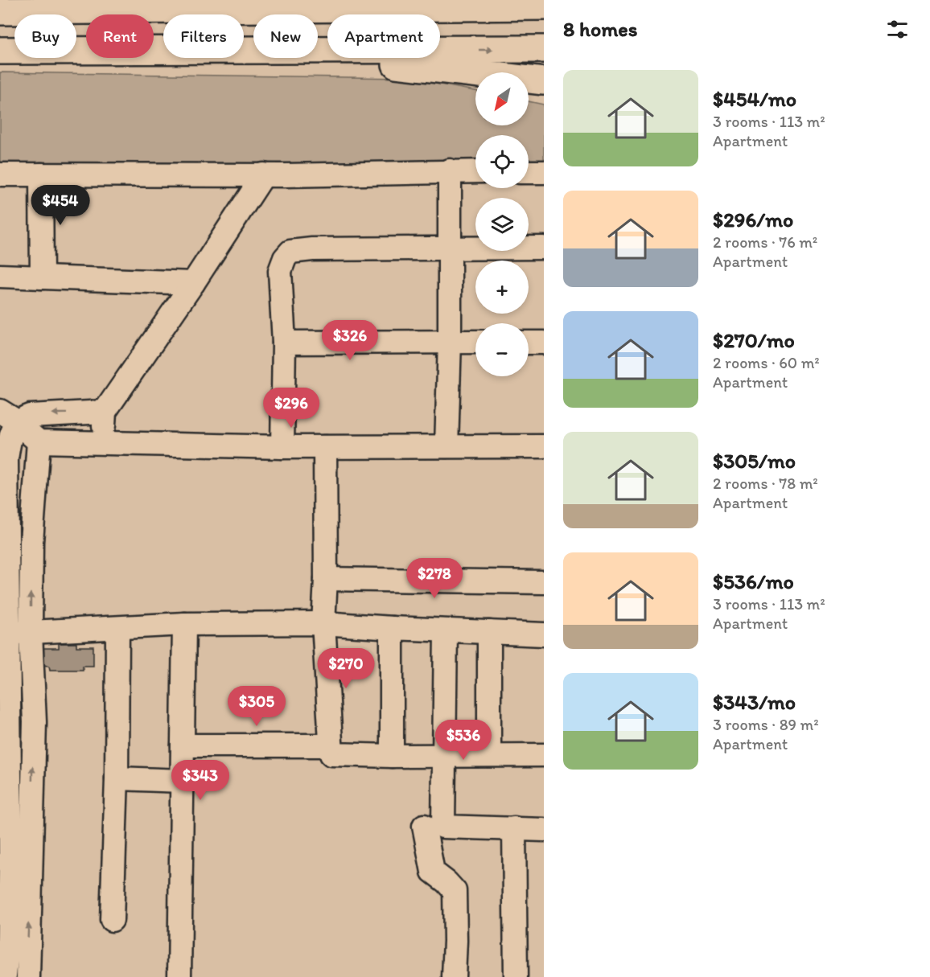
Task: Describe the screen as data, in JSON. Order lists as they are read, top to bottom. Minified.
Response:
{"north":"bottom left","page":{"heading":"8 homes","chip":["Buy","Rent","Filters","New","Apartment"],"list":[{"name":"$454/mo","note":"3 rooms · 113 m² · Apartment"},{"name":"$296/mo","note":"2 rooms · 76 m² · Apartment"},{"name":"$270/mo","note":"2 rooms · 60 m² · Apartment"},{"name":"$305/mo","note":"2 rooms · 78 m² · Apartment"},{"name":"$536/mo","note":"3 rooms · 113 m² · Apartment"},{"name":"$343/mo","note":"3 rooms · 89 m² · Apartment"}],"map_buttons":["+","−"],"price":["$454","$326","$296","$278","$270","$305","$536","$343"]}}
